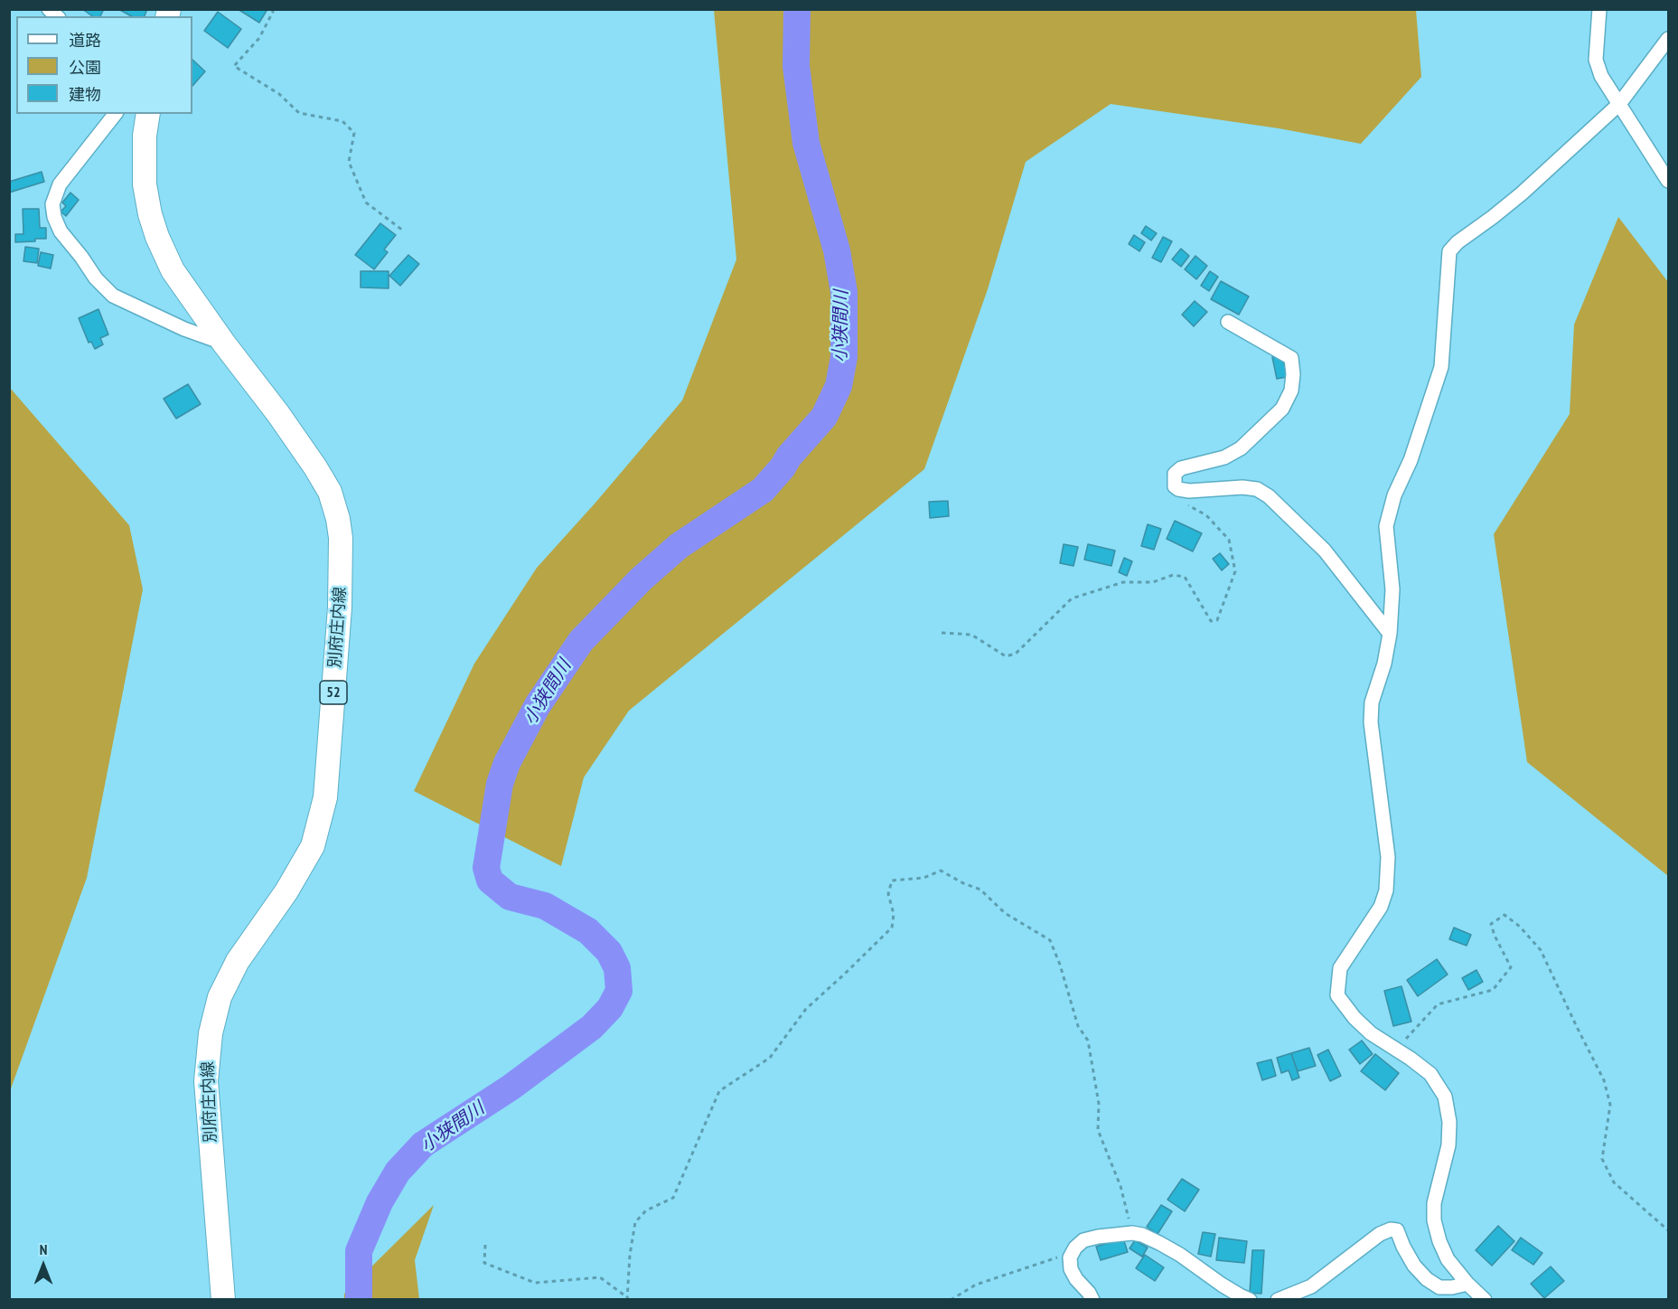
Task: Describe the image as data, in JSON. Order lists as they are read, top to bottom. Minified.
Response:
{"streets":{"main road":["別府庄内線","52"]},"water":["小狭間川"],"legend":["道路","公園","建物"],"north":"top"}
